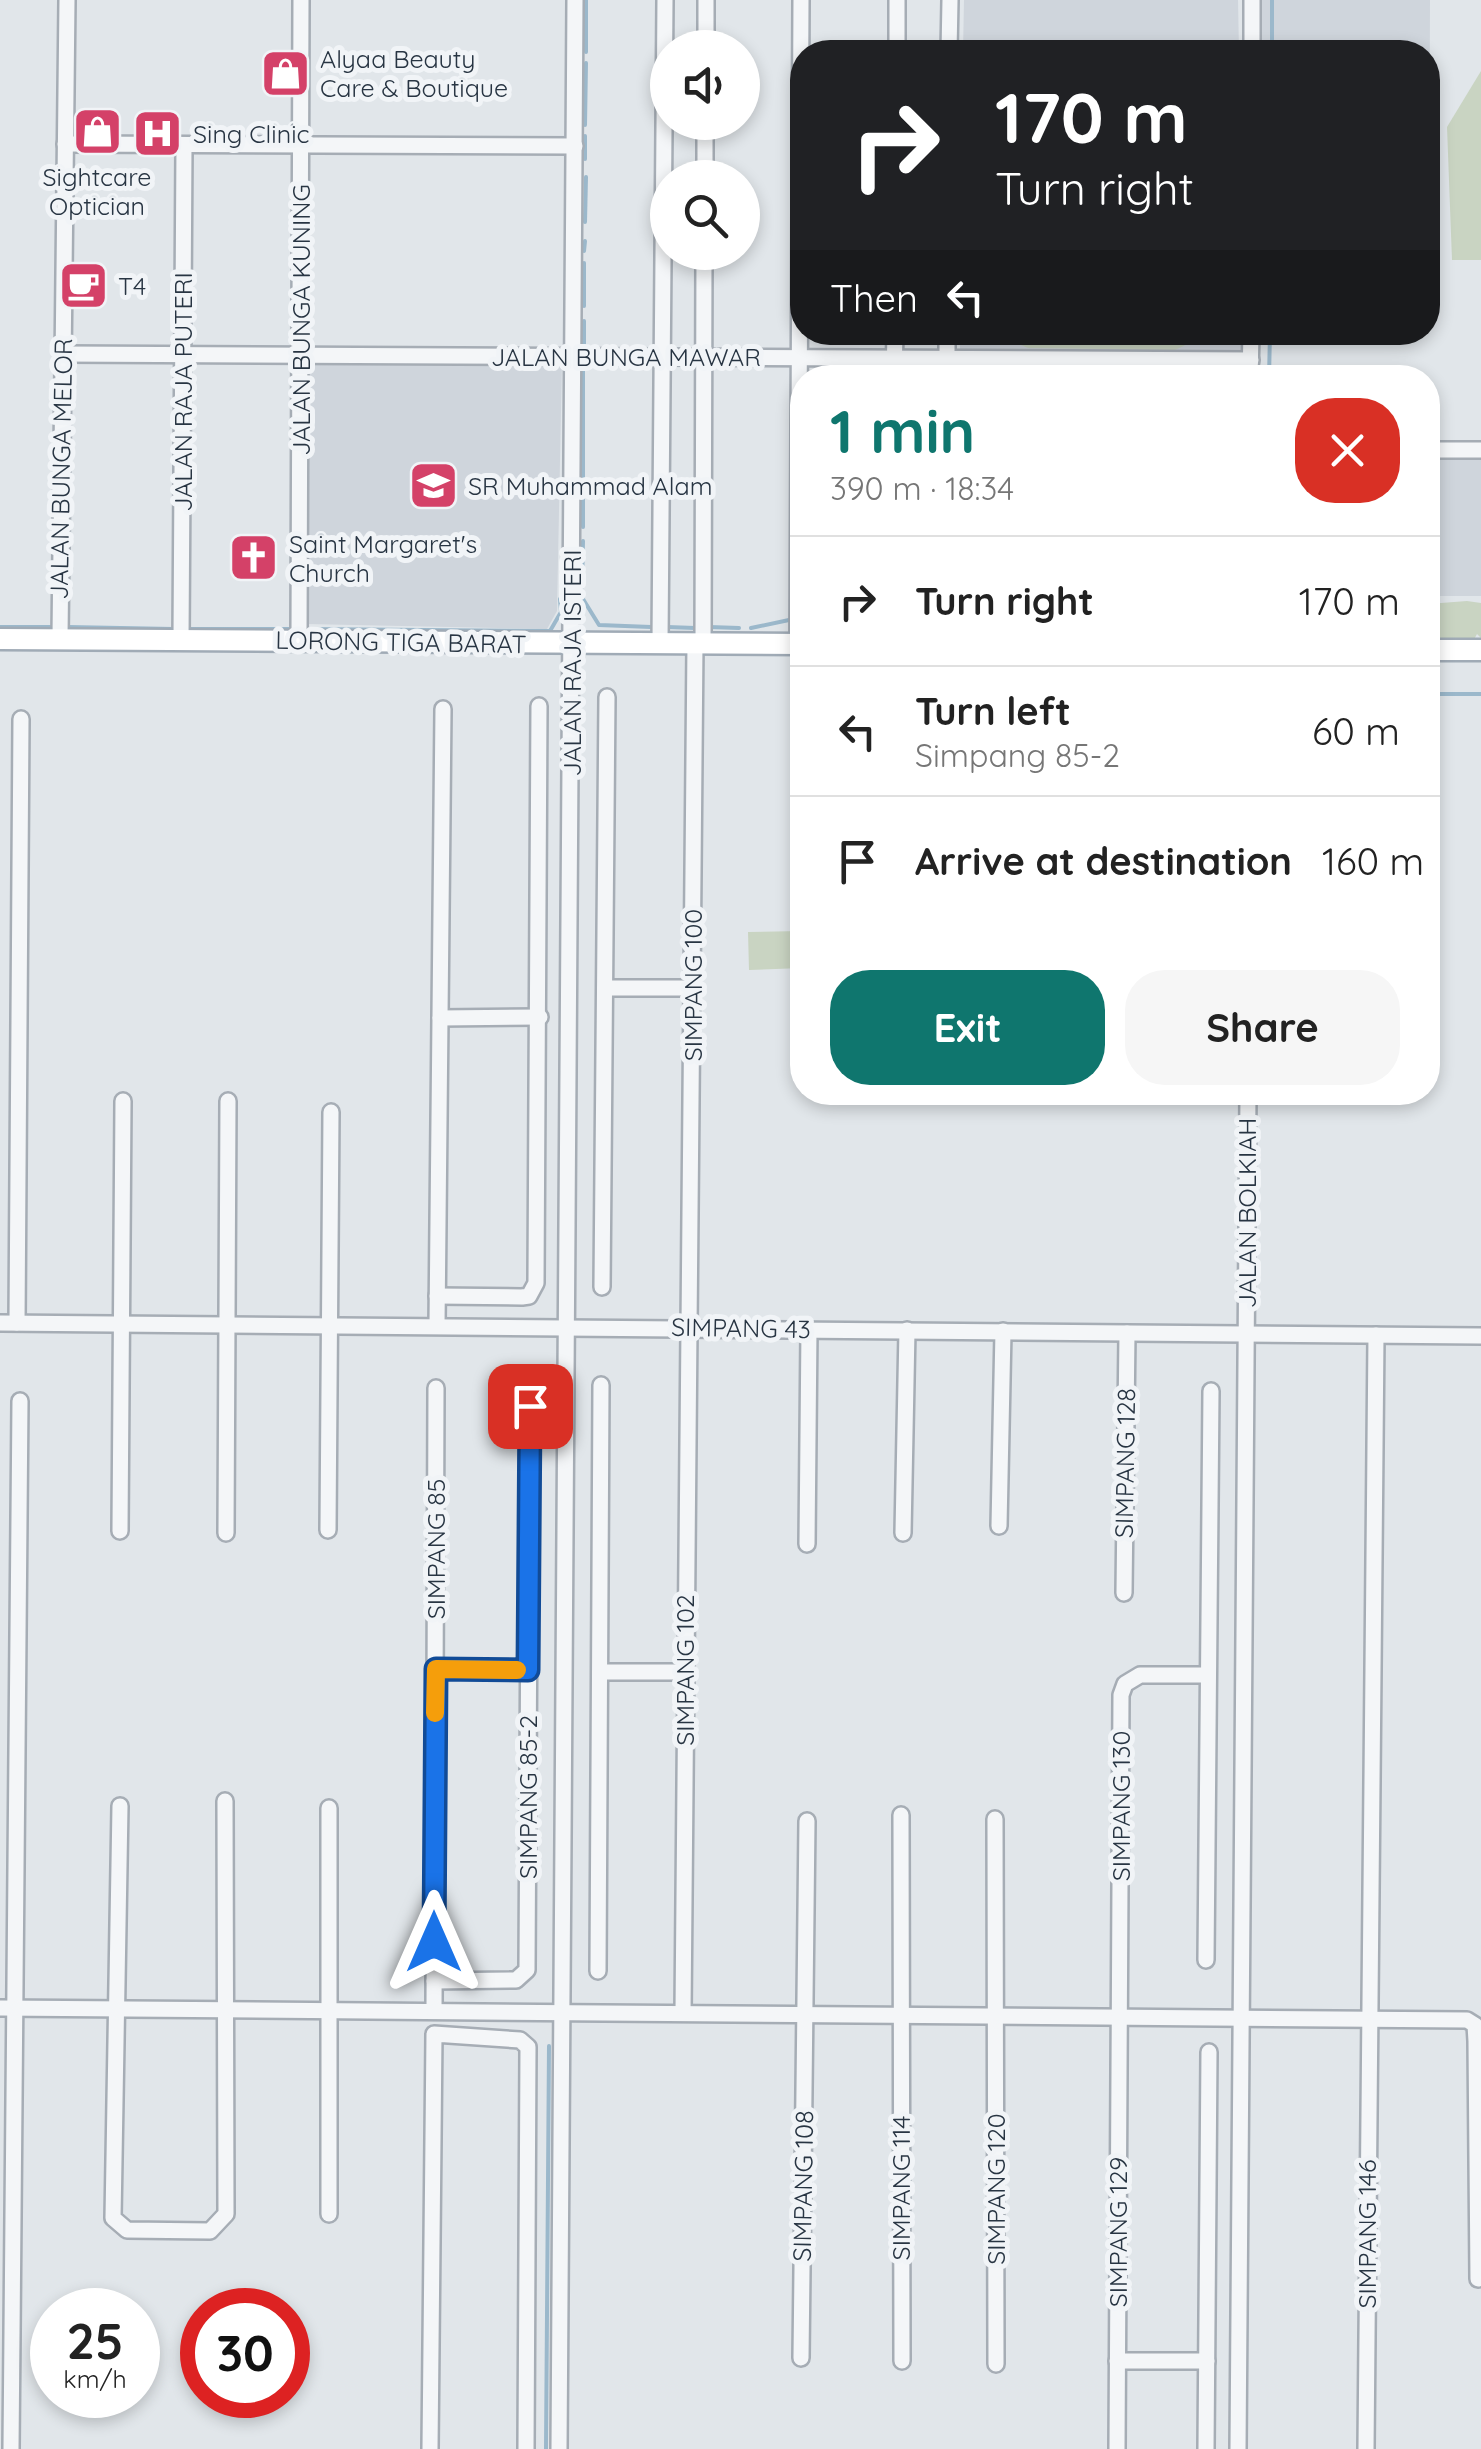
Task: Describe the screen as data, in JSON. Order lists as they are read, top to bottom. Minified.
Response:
{"streets":{"main road":["LORONG TIGA BARAT"],"street":["JALAN BUNGA KUNING","JALAN BUNGA MAWAR","JALAN RAJA PUTERI","JALAN BUNGA MELOR","JALAN RAJA ISTERI","SIMPANG 100","JALAN BOLKIAH","SIMPANG 43","SIMPANG 128","SIMPANG 85","SIMPANG 102","SIMPANG 85-2","SIMPANG 130","SIMPANG 108","SIMPANG 114","SIMPANG 120","SIMPANG 129","SIMPANG 146"]},"crossings":[["JALAN BUNGA KUNING","JALAN BUNGA MAWAR"],["JALAN BUNGA KUNING","LORONG TIGA BARAT"],["JALAN BUNGA MAWAR","JALAN RAJA PUTERI"],["JALAN BUNGA MAWAR","JALAN BUNGA MELOR"],["JALAN BUNGA MAWAR","JALAN RAJA ISTERI"],["JALAN BUNGA MAWAR","SIMPANG 100"],["JALAN RAJA PUTERI","LORONG TIGA BARAT"],["JALAN BUNGA MELOR","LORONG TIGA BARAT"],["LORONG TIGA BARAT","JALAN RAJA ISTERI"],["LORONG TIGA BARAT","SIMPANG 100"],["JALAN RAJA ISTERI","SIMPANG 43"],["SIMPANG 100","SIMPANG 43"],["SIMPANG 100","SIMPANG 102"],["JALAN BOLKIAH","SIMPANG 43"],["SIMPANG 43","SIMPANG 128"],["SIMPANG 43","SIMPANG 102"],["SIMPANG 43","SIMPANG 146"],["SIMPANG 85","SIMPANG 85-2"],["SIMPANG 130","SIMPANG 129"]],"places":{"shop":["Alyaa Beauty Care & Boutique","Sightcare Optician"],"hospital":["Sing Clinic"],"cafe":["T4"],"school or university":["SR Muhammad Alam"],"church":["Saint Margaret's Church"]},"page":{"turn":["170 m","Turn right"],"then":"Then","heading":["1 min","390 m · 18:34"],"list":[{"name":"Turn right","value":"170 m"},{"name":"Turn left","note":"Simpang 85-2","value":"60 m"},{"name":"Arrive at destination","value":"160 m"}],"buttons":["Exit","Share"],"speed":"25 km/h","limit":"30"}}
